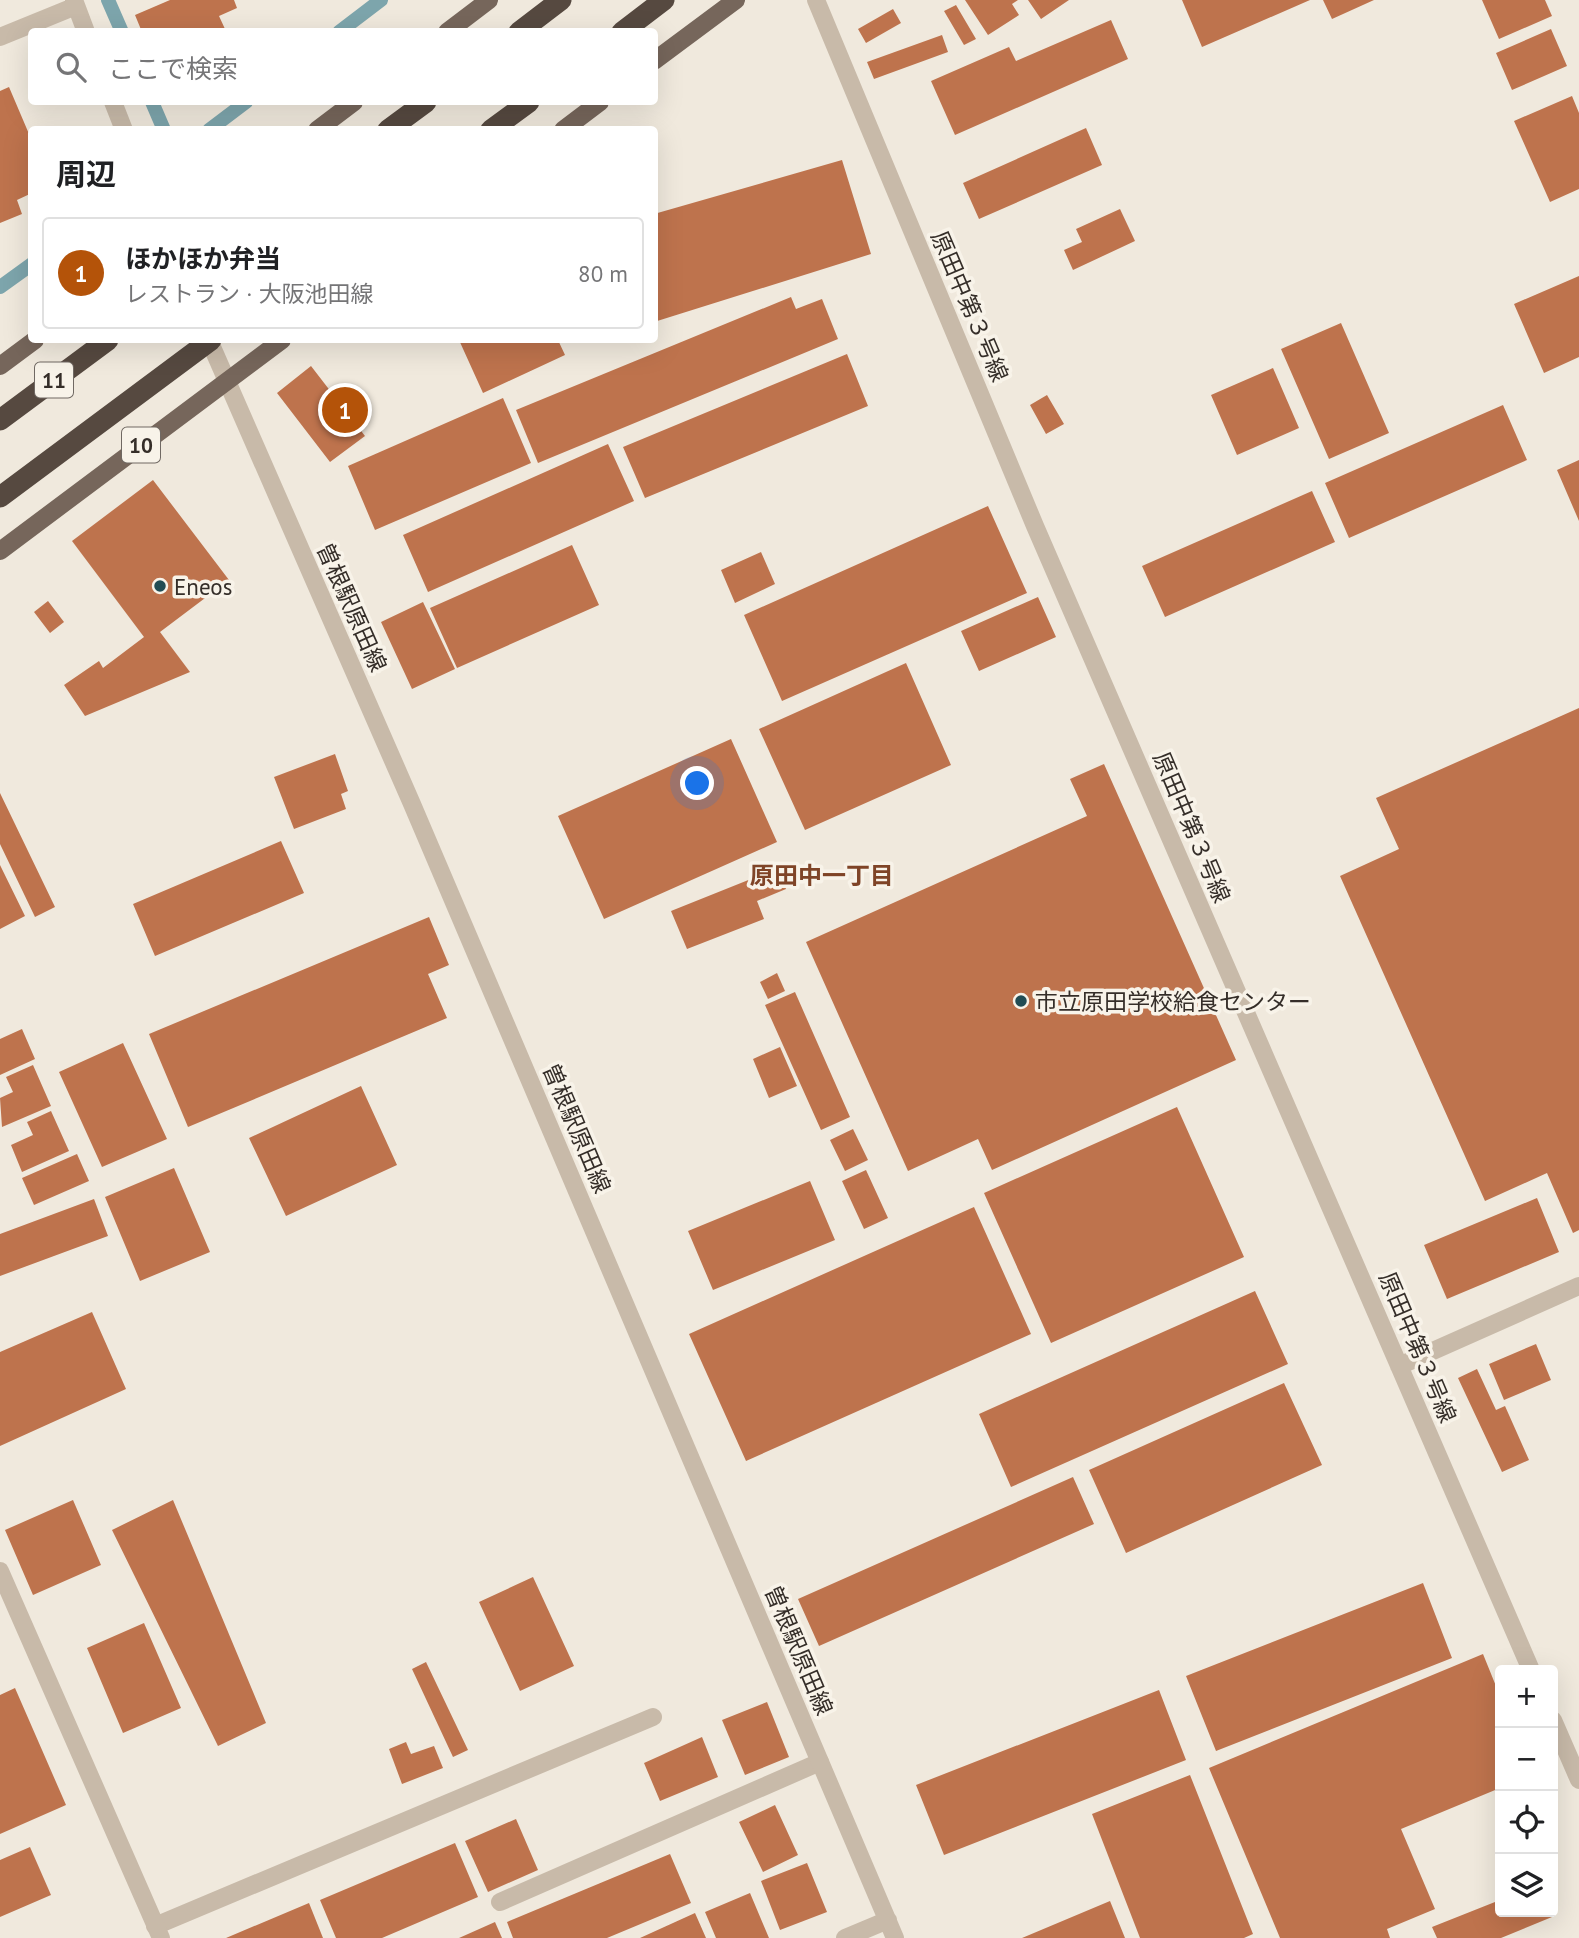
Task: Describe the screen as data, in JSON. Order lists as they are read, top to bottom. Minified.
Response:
{"streets":{"highway":["11"],"main road":["10"],"street":["原田中第３号線","曽根駅原田線"]},"crossings":[["10","曽根駅原田線"]],"districts":["原田中一丁目"],"places":["Eneos","市立原田学校給食センター"],"page":{"search":"ここで検索","heading":"周辺","list":[{"mark":"1","name":"ほかほか弁当","note":"レストラン · 大阪池田線","value":"80 m"}],"pins":"1","map_buttons":["+","−"]}}
